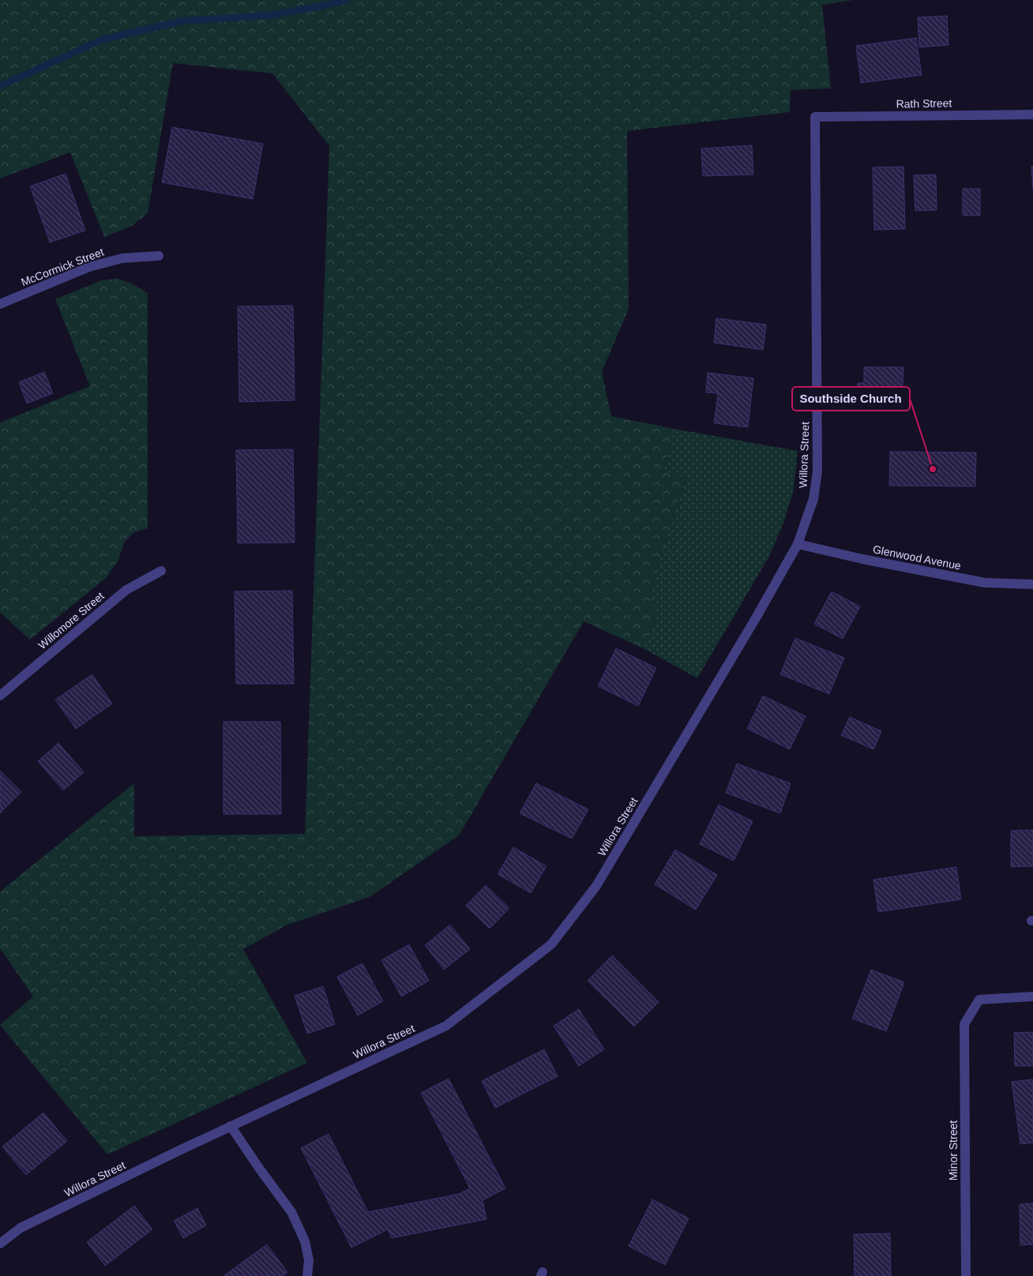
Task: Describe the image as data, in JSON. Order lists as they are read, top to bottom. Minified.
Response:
{"streets":{"street":["Rath Street","McCormick Street","Willora Street","Glenwood Avenue","Willomore Street","Minor Street"]},"crossings":[["Rath Street","Willora Street"],["Willora Street","Glenwood Avenue"]],"places":["Southside Church"]}
